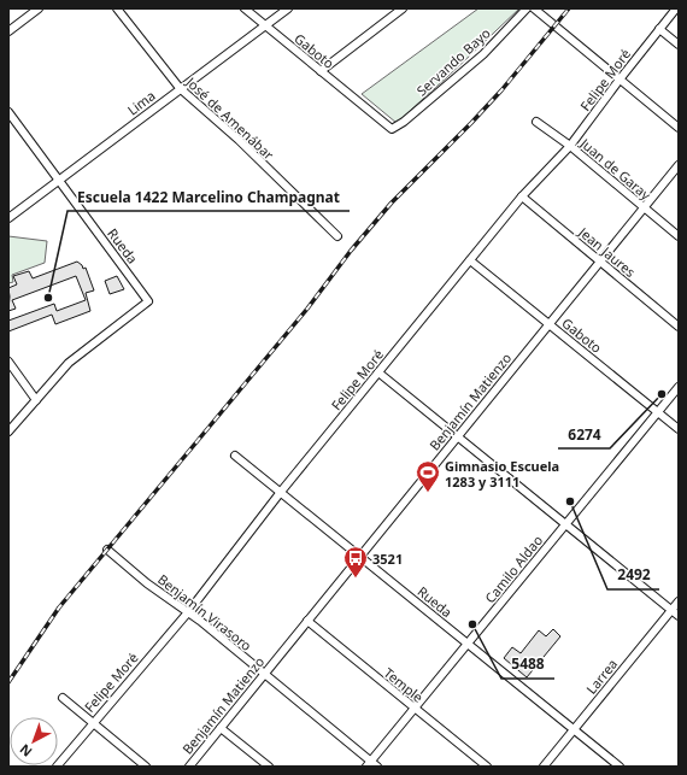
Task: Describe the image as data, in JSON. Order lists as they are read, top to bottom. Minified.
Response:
{"streets":{"street":["Gaboto","Servando Bayo","Felipe Moré","Lima","José de Amenábar","Juan de Garay","Rueda","Jean Jaures","Benjamín Matienzo","Camilo Aldao","Benjamín Virasoro","Larrea","Temple"]},"crossings":[["Gaboto","Servando Bayo"],["Gaboto","Felipe Moré"],["Gaboto","Lima"],["Gaboto","Benjamín Matienzo"],["Gaboto","Camilo Aldao"],["Felipe Moré","Juan de Garay"],["Felipe Moré","Rueda"],["Felipe Moré","Jean Jaures"],["Felipe Moré","Benjamín Virasoro"],["Lima","José de Amenábar"],["Lima","Rueda"],["Juan de Garay","Benjamín Matienzo"],["Rueda","Benjamín Matienzo"],["Rueda","Camilo Aldao"],["Rueda","Larrea"],["Jean Jaures","Benjamín Matienzo"],["Benjamín Matienzo","Benjamín Virasoro"],["Benjamín Matienzo","Temple"],["Camilo Aldao","Benjamín Virasoro"],["Camilo Aldao","Temple"]],"places":{"other":["Escuela 1422 Marcelino Champagnat","6274","2492","5488"],"sports":["Gimnasio Escuela 1283 y 3111"],"bus stop":["3521"]},"north":"bottom left"}
